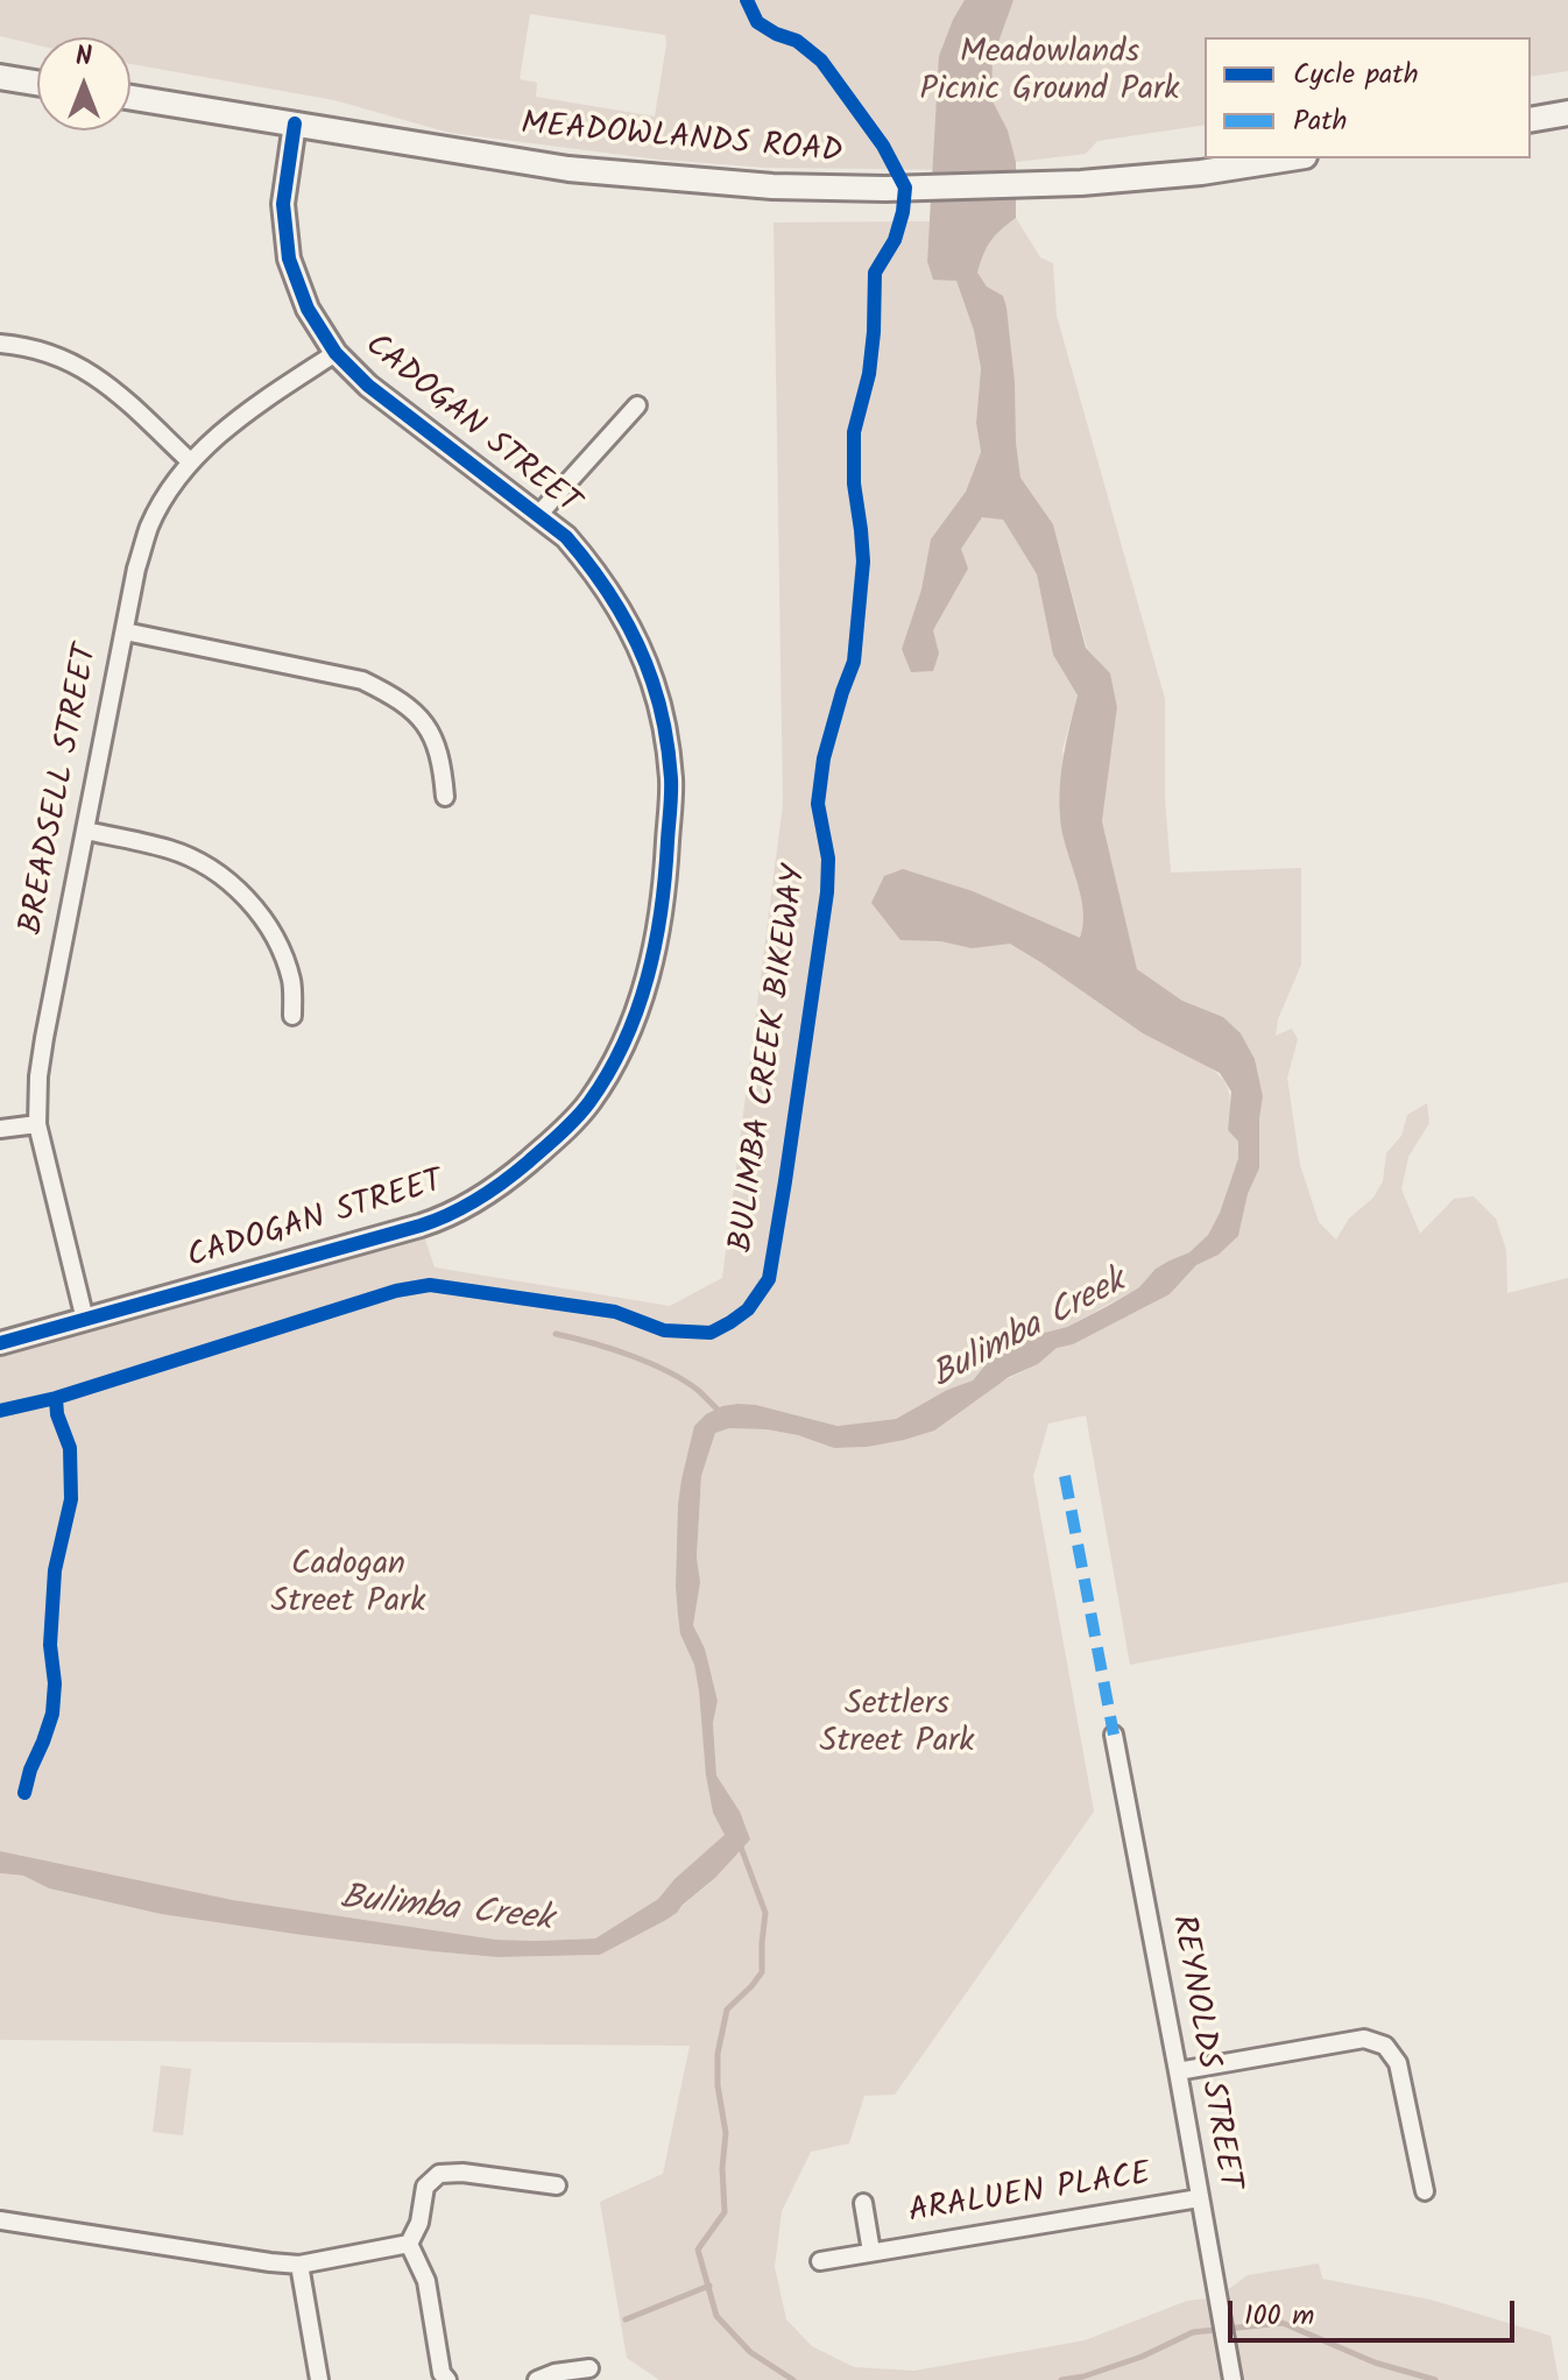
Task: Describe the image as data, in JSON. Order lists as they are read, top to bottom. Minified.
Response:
{"streets":{"main road":["MEADOWLANDS ROAD"],"street":["CADOGAN STREET","BREADSELL STREET","REYNOLDS STREET","ARALUEN PLACE"],"cycle path":["BULIMBA CREEK BIKEWAY"]},"crossings":[["MEADOWLANDS ROAD","CADOGAN STREET"],["CADOGAN STREET","BREADSELL STREET"],["REYNOLDS STREET","ARALUEN PLACE"]],"water":["Bulimba Creek"],"parks":["Meadowlands Picnic Ground Park","Cadogan Street Park","Settlers Street Park"],"legend":["Cycle path","Path"],"scale_bar":"100 m","north":"top"}
